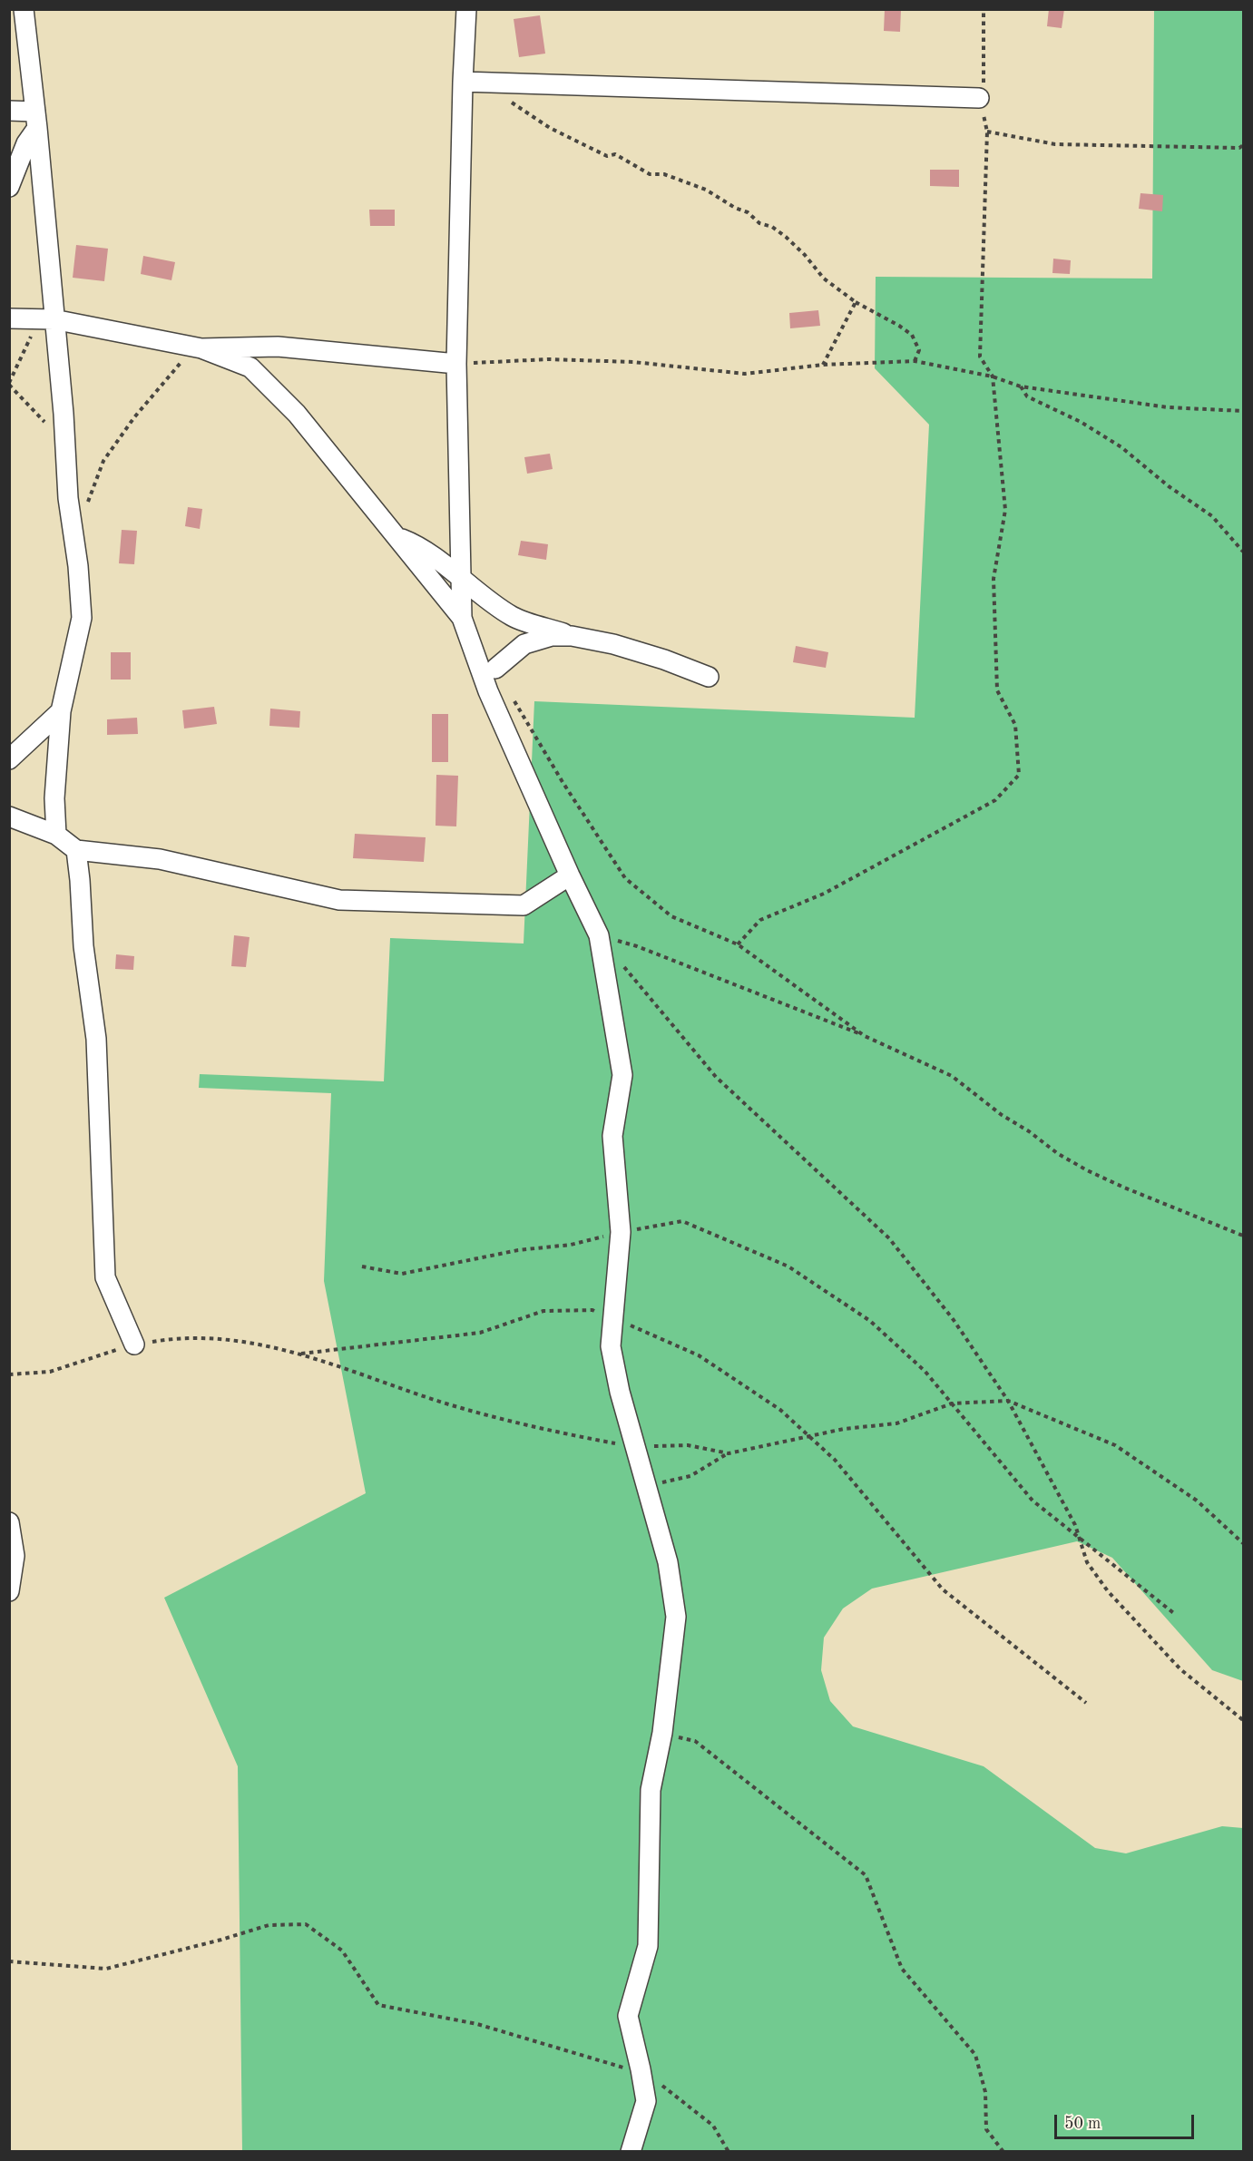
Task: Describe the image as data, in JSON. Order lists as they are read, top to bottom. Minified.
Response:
{"scale_bar":"50 m"}
